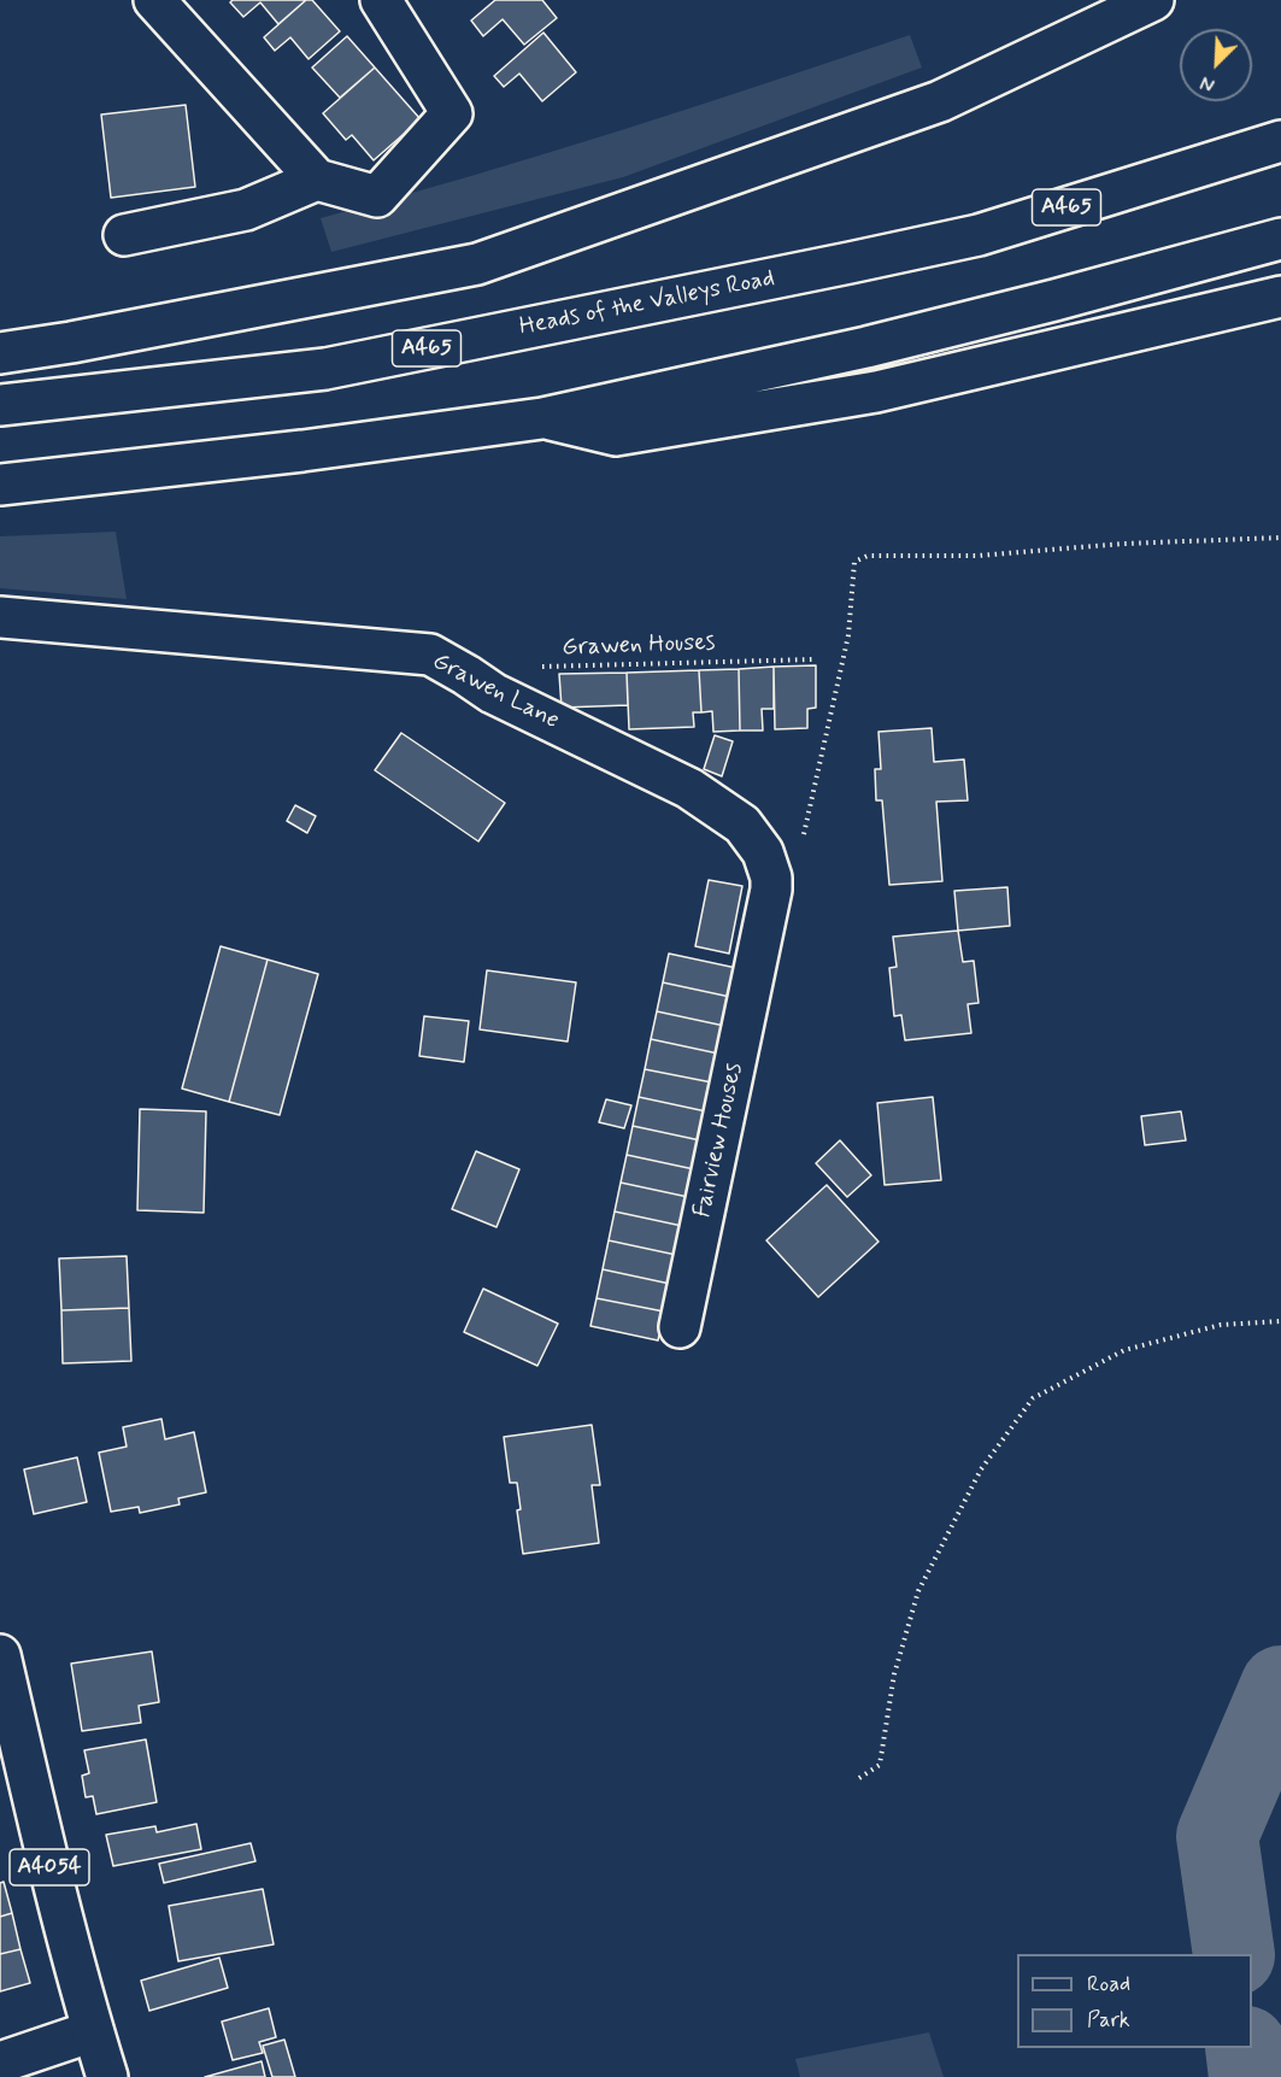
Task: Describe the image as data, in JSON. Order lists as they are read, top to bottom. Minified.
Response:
{"streets":{"main road":["A465","Heads of the Valleys Road","Grawen Lane","Fairview Houses","A4054"],"path":["Grawen Houses"]},"crossings":[["Grawen Lane","Fairview Houses"]],"legend":["Road","Park"],"north":"bottom left"}
